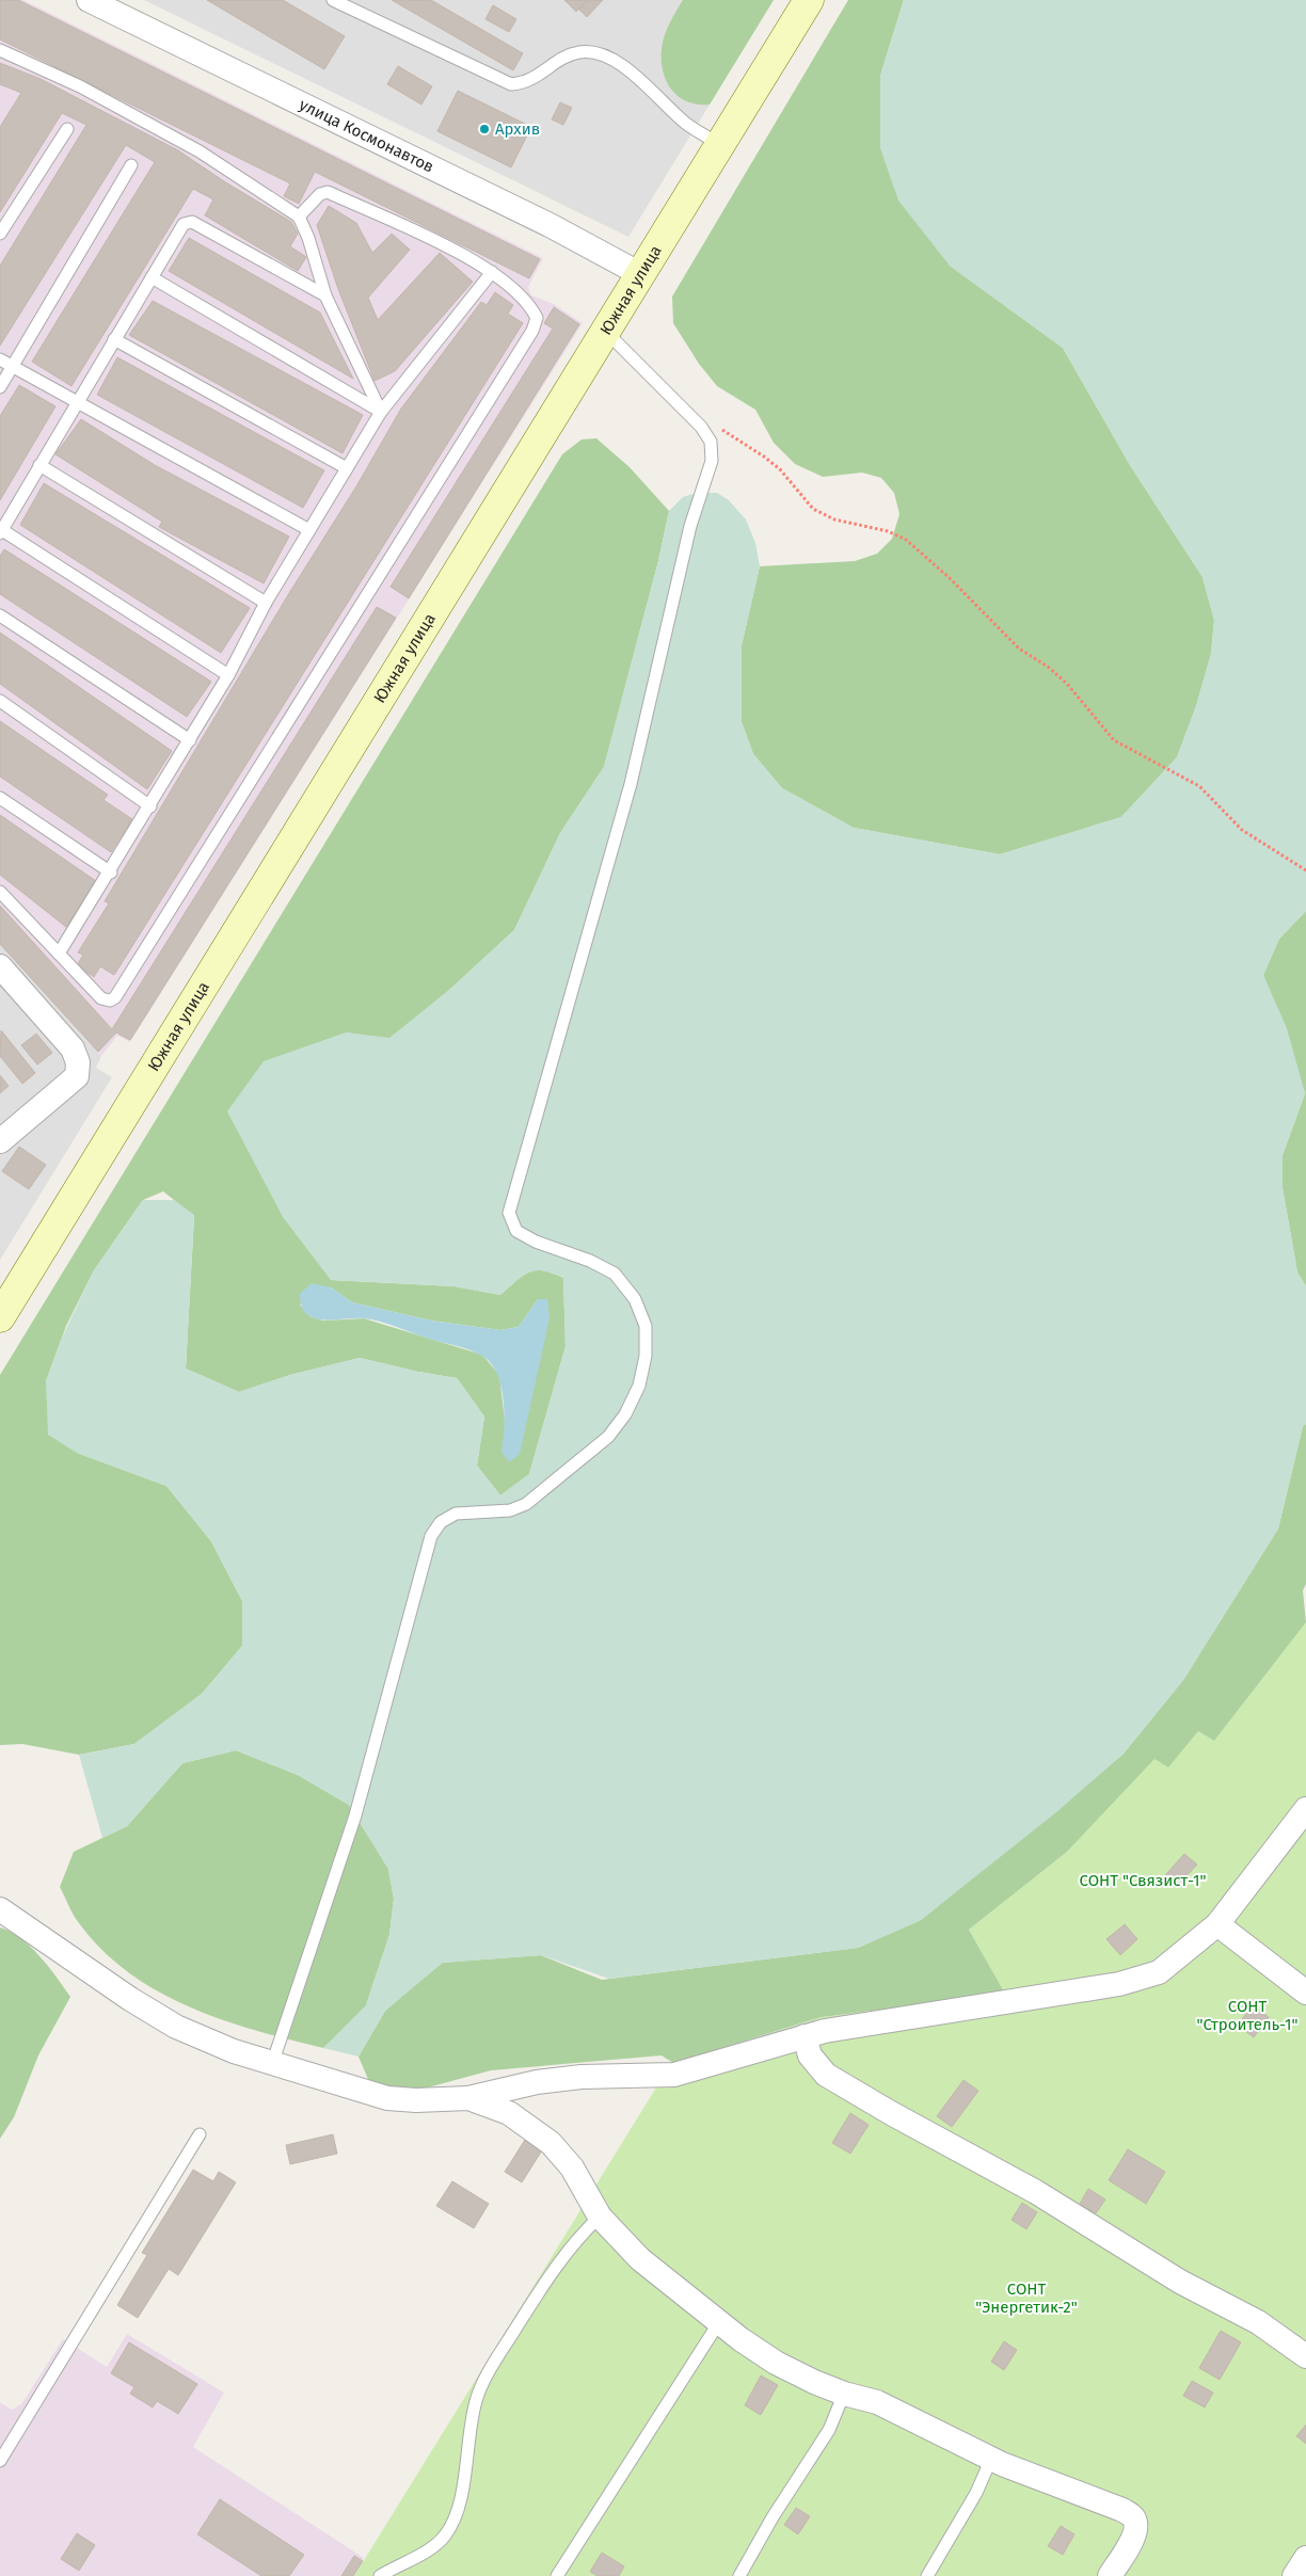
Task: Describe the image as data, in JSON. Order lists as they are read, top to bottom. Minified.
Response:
{"streets":{"main road":["Южная улица"],"street":["улица Космонавтов"]},"crossings":[["улица Космонавтов","Южная улица"]],"parks":["СОНТ \"Связист-1\"","СОНТ \"Строитель-1\"","СОНТ \"Энергетик-2\""],"places":["Архив"]}
